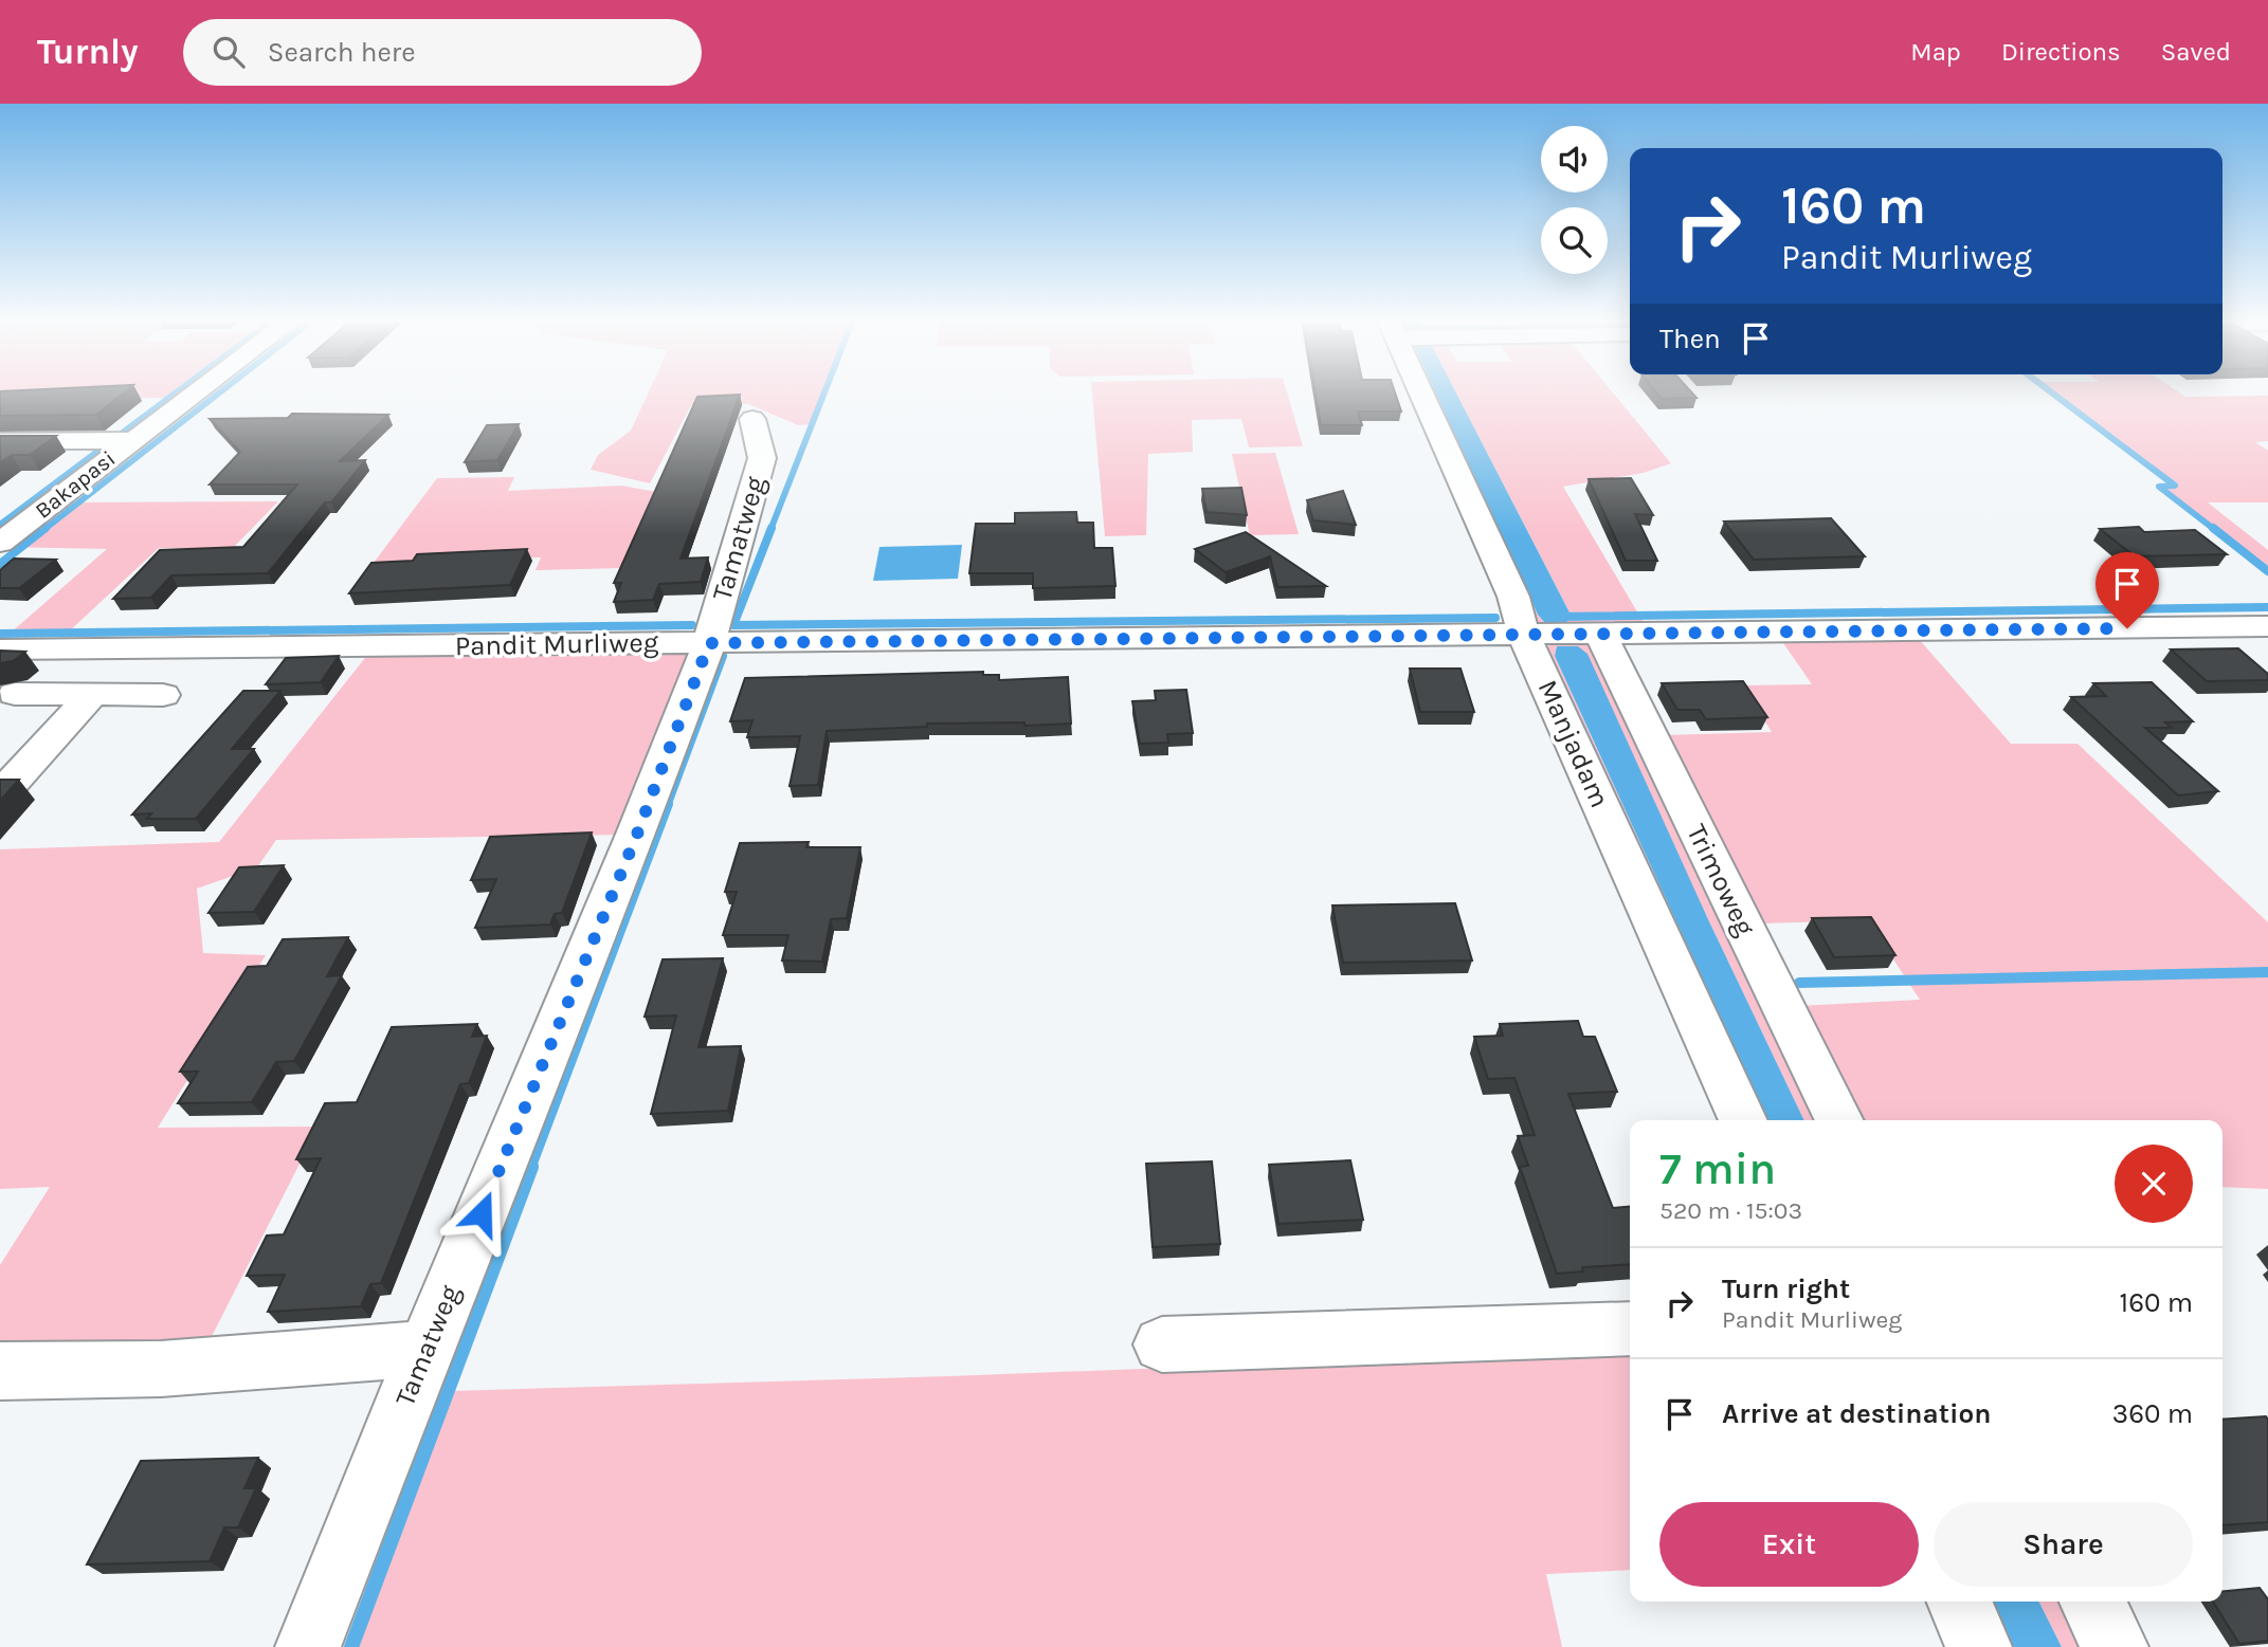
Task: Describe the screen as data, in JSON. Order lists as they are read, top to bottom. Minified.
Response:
{"streets":{"street":["Bakapasi","Tamatweg","Pandit Murliweg","Manjadam","Trimoweg"]},"crossings":[["Tamatweg","Pandit Murliweg"],["Pandit Murliweg","Manjadam"],["Pandit Murliweg","Trimoweg"]],"page":{"header":"Turnly","search":"Search here","nav":["Map","Directions","Saved"],"turn":["160 m","Pandit Murliweg"],"then":"Then","heading":["7 min","520 m · 15:03"],"list":[{"name":"Turn right","note":"Pandit Murliweg","value":"160 m"},{"name":"Arrive at destination","value":"360 m"}],"buttons":["Exit","Share"]}}
